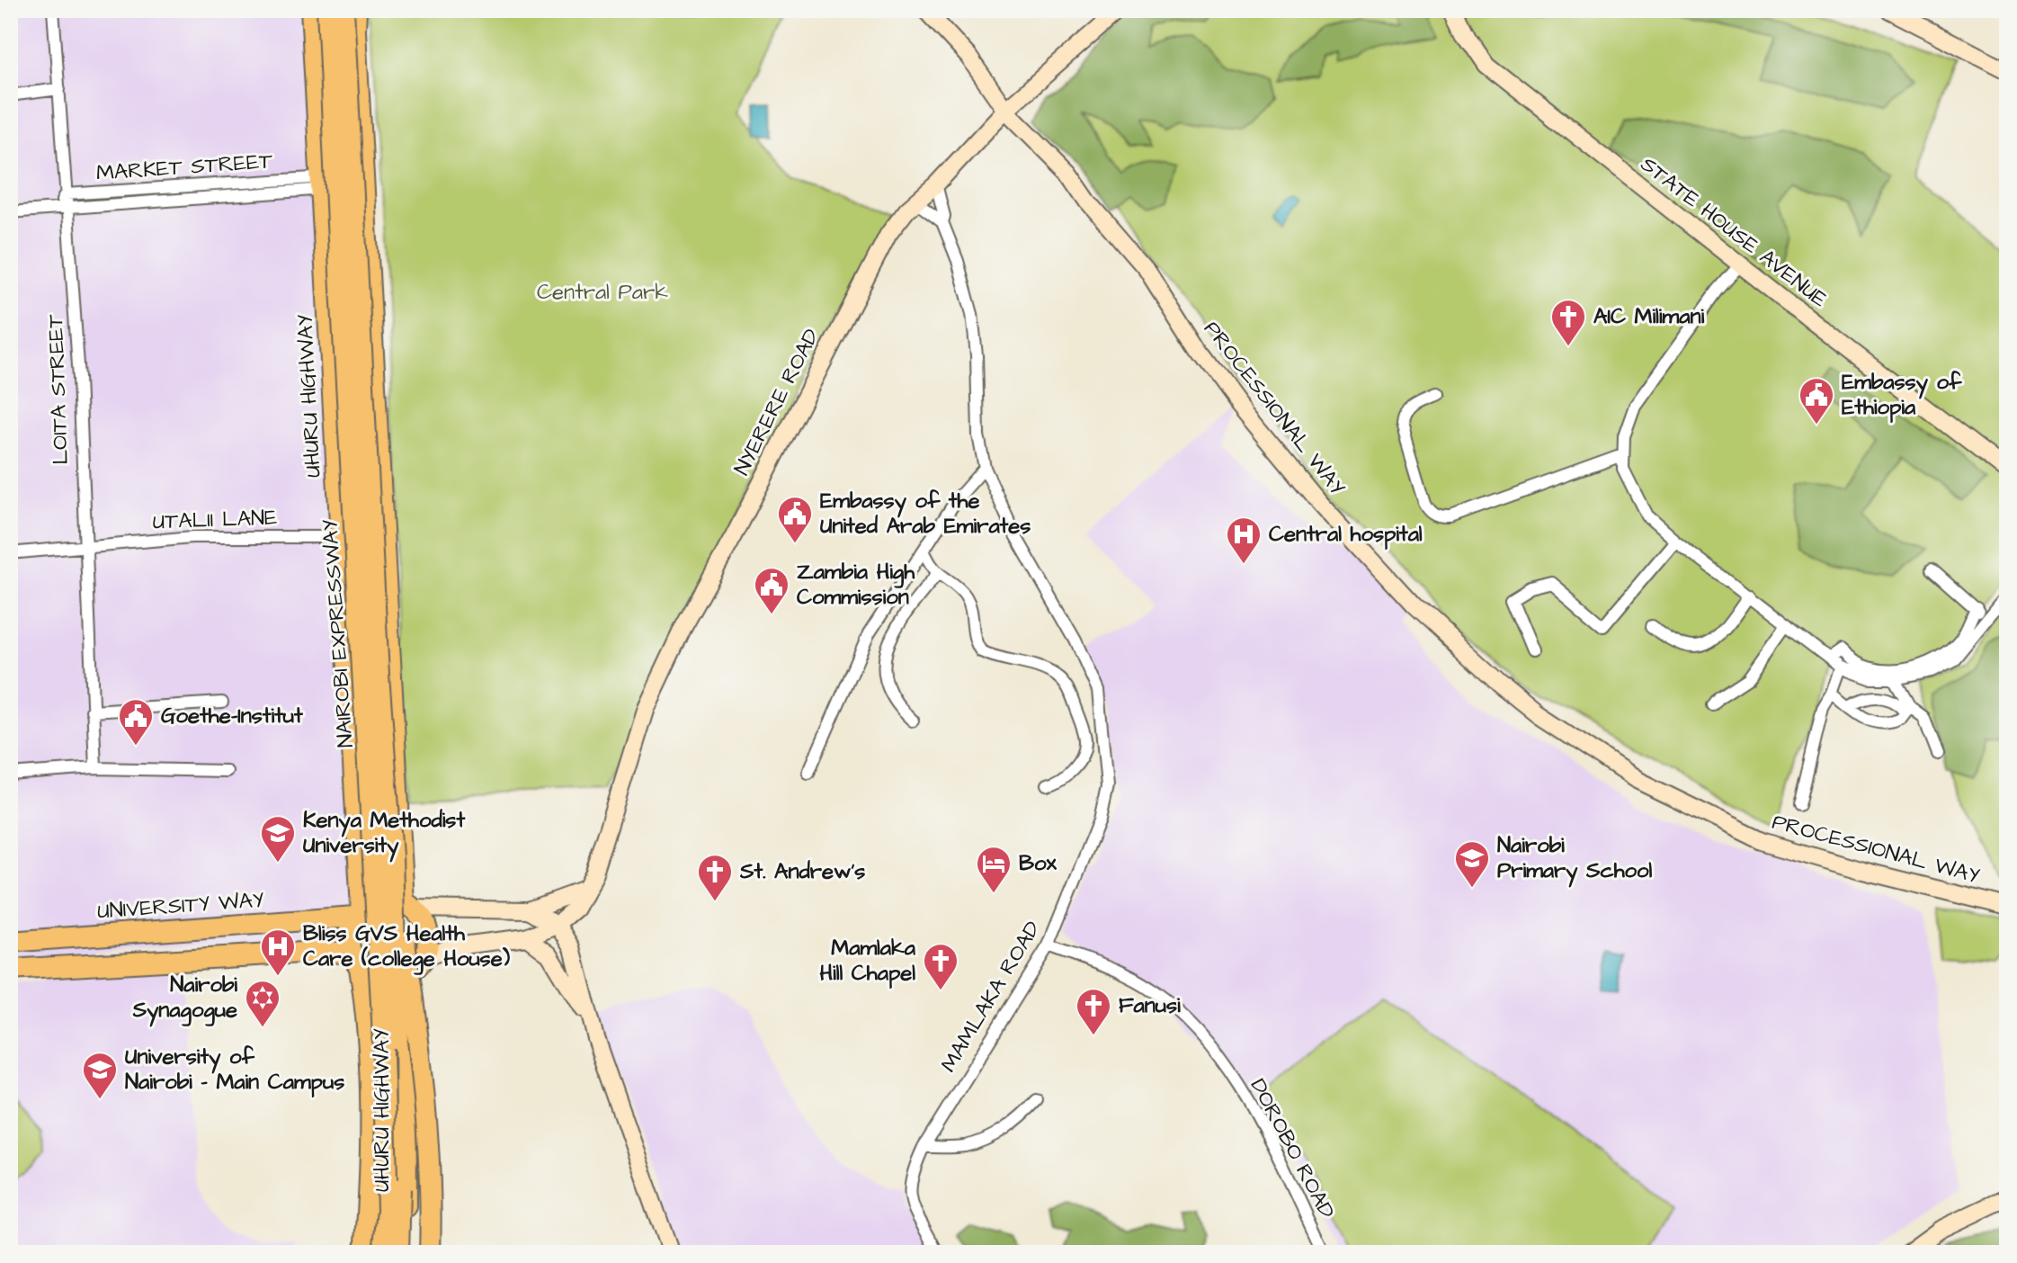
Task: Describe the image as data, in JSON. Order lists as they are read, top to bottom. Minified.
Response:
{"streets":{"highway":["UHURU HIGHWAY","NAIROBI EXPRESSWAY","UNIVERSITY WAY"],"street":["MARKET STREET","STATE HOUSE AVENUE","LOITA STREET","NYERERE ROAD","PROCESSIONAL WAY","UTALII LANE","MAMLAKA ROAD","DOROBO ROAD"]},"crossings":[["MARKET STREET","LOITA STREET"],["MARKET STREET","UHURU HIGHWAY"],["LOITA STREET","UTALII LANE"],["UHURU HIGHWAY","UTALII LANE"],["UHURU HIGHWAY","UNIVERSITY WAY"],["NYERERE ROAD","PROCESSIONAL WAY"],["NYERERE ROAD","MAMLAKA ROAD"],["MAMLAKA ROAD","DOROBO ROAD"]],"parks":["Central Park"],"places":{"church":["AIC Milimani","St. Andrew's","Mamlaka Hill Chapel","Fanusi"],"public building":["Embassy of Ethiopia","Embassy of the United Arab Emirates","Zambia High Commission","Goethe-Institut"],"hospital":["Central hospital","Bliss GVS Health Care (college House)"],"school or university":["Kenya Methodist University","Nairobi Primary School","University of Nairobi - Main Campus"],"hotel":["Box"],"synagogue":["Nairobi Synagogue"]}}
